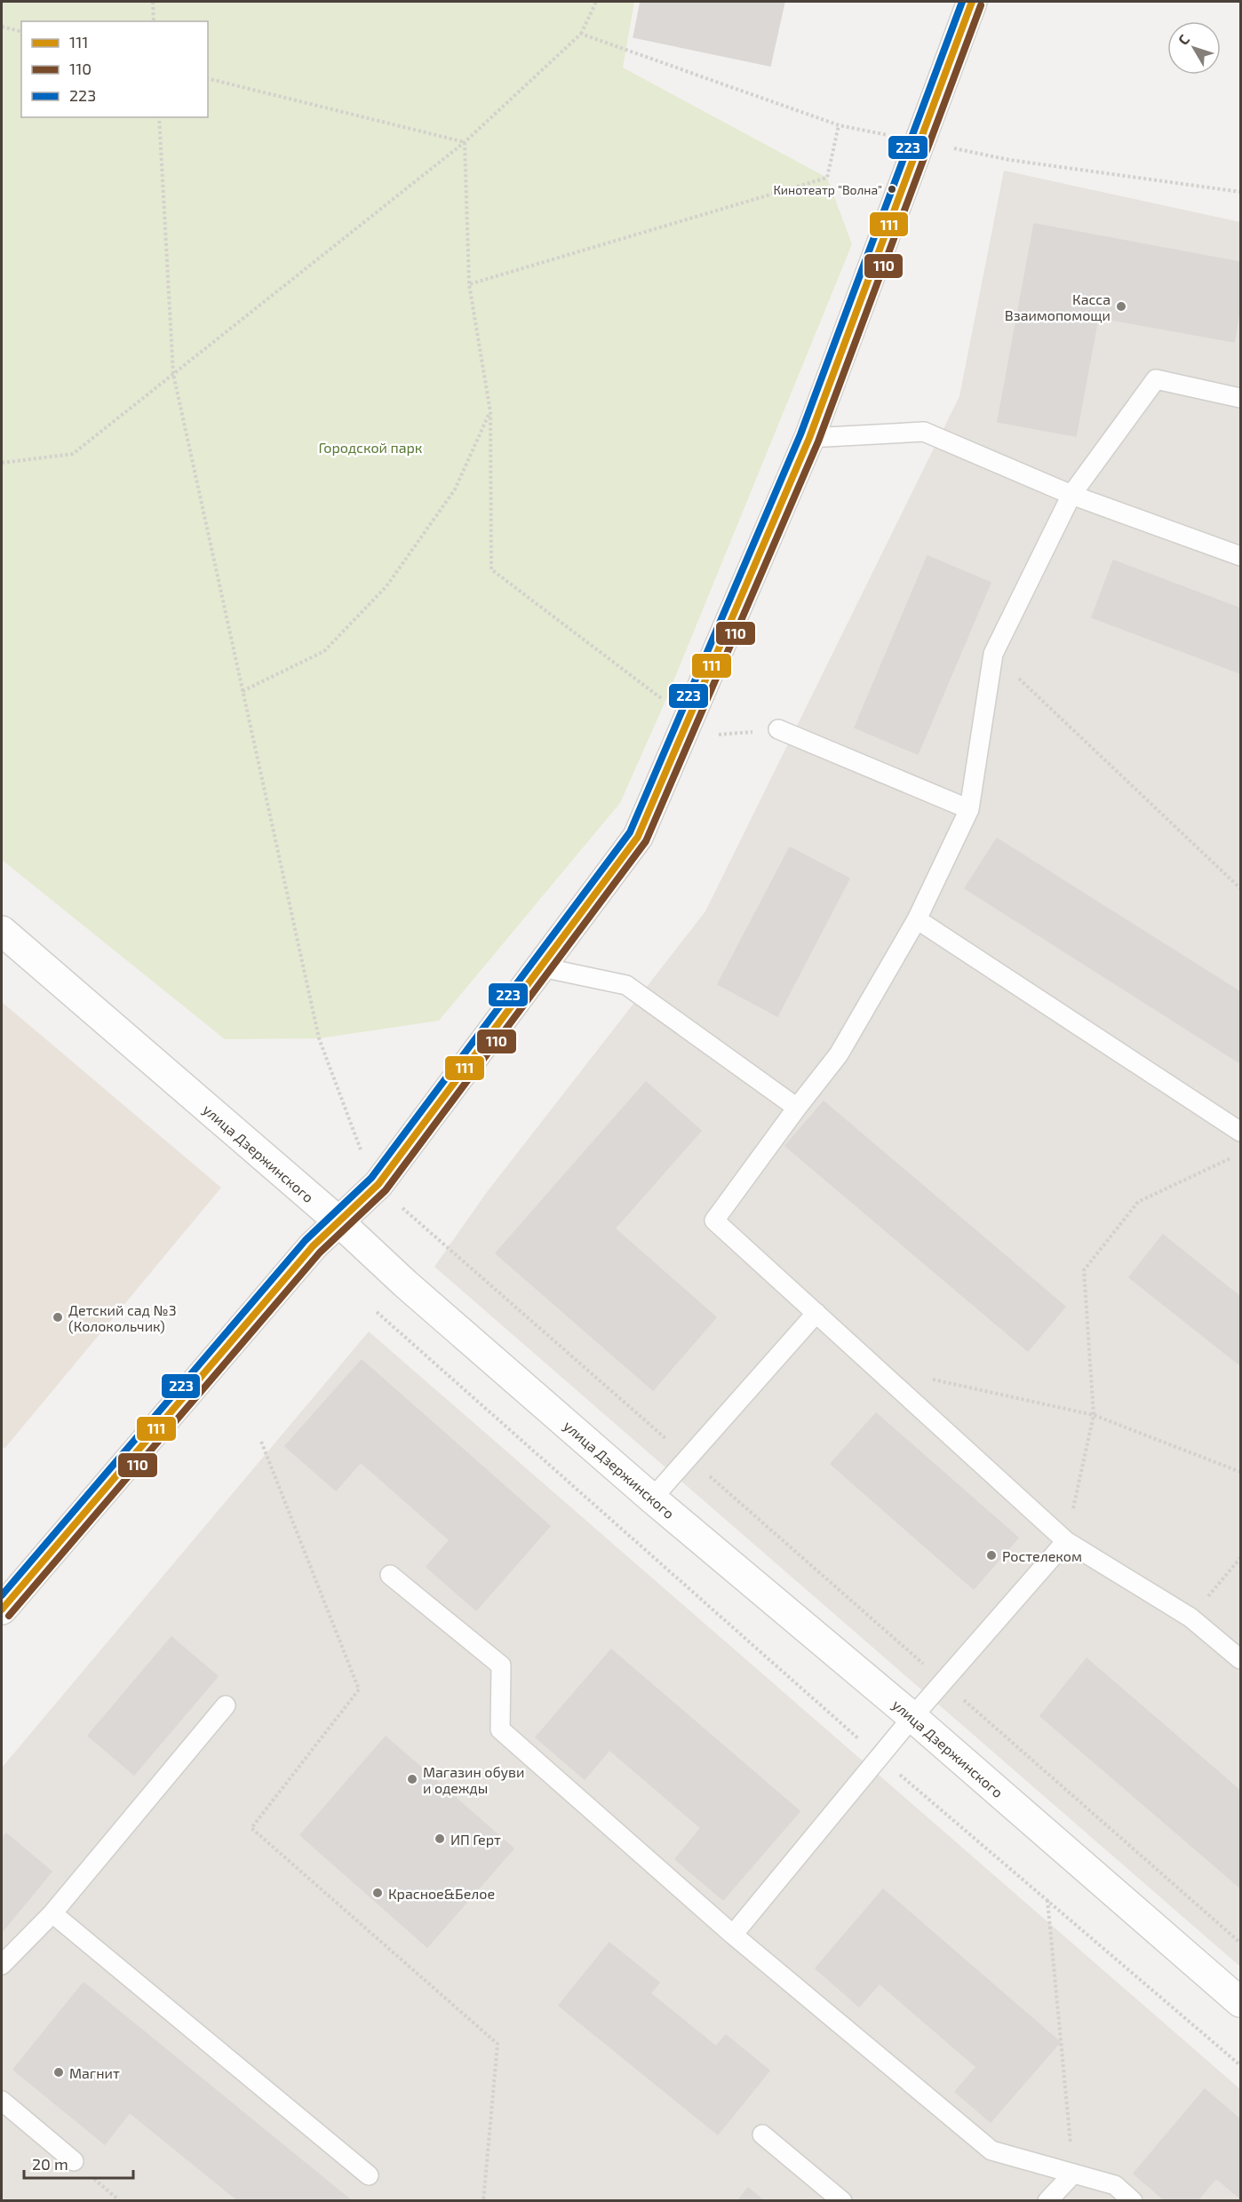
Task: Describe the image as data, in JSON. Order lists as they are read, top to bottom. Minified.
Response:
{"streets":{"street":["улица Дзержинского"]},"parks":["Городской парк"],"places":["Кинотеатр \"Волна\"","Касса Взаимопомощи","Детский сад №3 (Колокольчик)","Ростелеком","Магазин обуви и одежды","ИП Герт","Красное&Белое","Магнит"],"lines":["transit line 111","transit line 223","transit line 110"],"legend":["111","110","223"],"scale_bar":"20 m","north":"top left"}
